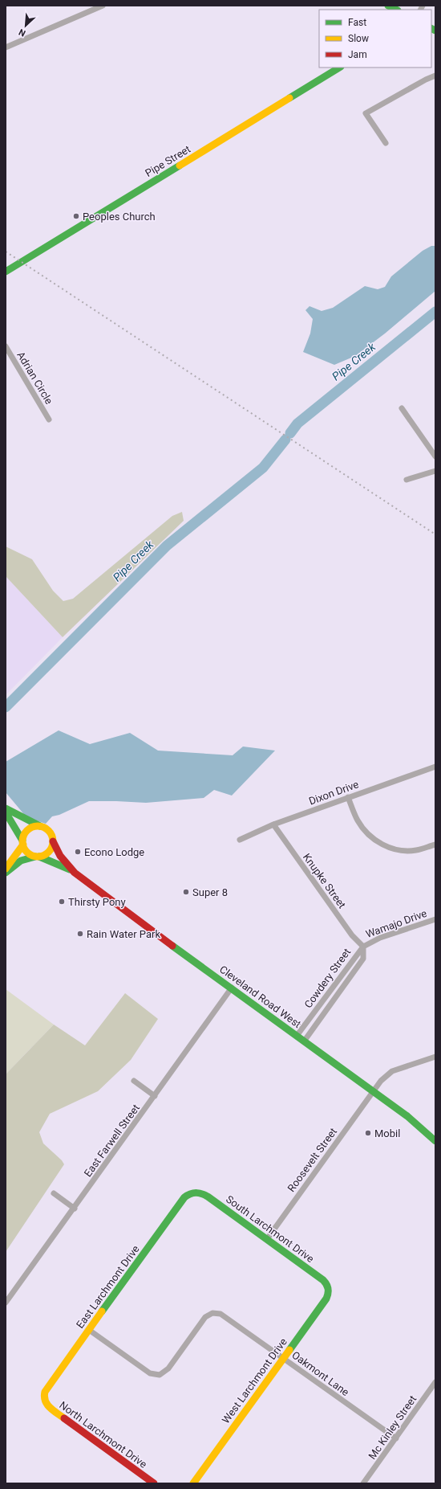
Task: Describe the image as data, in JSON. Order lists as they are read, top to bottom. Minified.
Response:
{"streets":{"street":["Pipe Street","Adrian Circle","Dixon Drive","Knupke Street","Wamajo Drive","Cowdery Street","Cleveland Road West","East Farwell Street","Roosevelt Street","South Larchmont Drive","East Larchmont Drive","Oakmont Lane","West Larchmont Drive","Mc Kinley Street","North Larchmont Drive"]},"crossings":[["Dixon Drive","Knupke Street"],["Knupke Street","Wamajo Drive"],["Knupke Street","Cowdery Street"],["Wamajo Drive","Cowdery Street"],["Cowdery Street","Cleveland Road West"],["Cleveland Road West","East Farwell Street"],["Cleveland Road West","Roosevelt Street"],["Roosevelt Street","South Larchmont Drive"],["South Larchmont Drive","East Larchmont Drive"],["South Larchmont Drive","West Larchmont Drive"],["East Larchmont Drive","Oakmont Lane"],["East Larchmont Drive","North Larchmont Drive"],["Oakmont Lane","West Larchmont Drive"],["Oakmont Lane","Mc Kinley Street"]],"water":["Pipe Creek"],"places":["Peoples Church","Econo Lodge","Super 8","Thirsty Pony","Rain Water Park","Mobil"],"legend":["Fast","Slow","Jam"],"north":"bottom left"}
